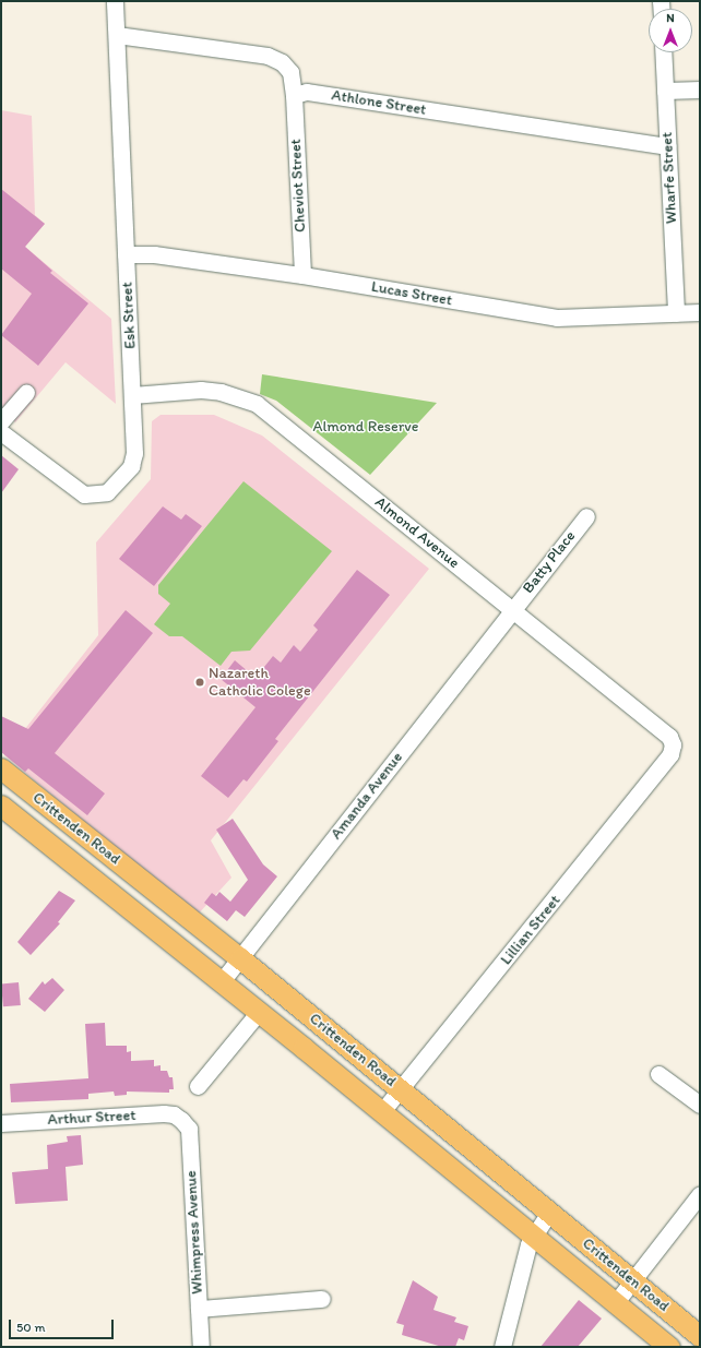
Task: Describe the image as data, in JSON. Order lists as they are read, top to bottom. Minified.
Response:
{"streets":{"main road":["Crittenden Road"],"street":["Athlone Street","Wharfe Street","Cheviot Street","Lucas Street","Esk Street","Almond Avenue","Batty Place","Amanda Avenue","Lillian Street","Arthur Street","Whimpress Avenue"]},"crossings":[["Athlone Street","Wharfe Street"],["Athlone Street","Cheviot Street"],["Wharfe Street","Lucas Street"],["Cheviot Street","Lucas Street"],["Lucas Street","Esk Street"],["Esk Street","Almond Avenue"],["Almond Avenue","Batty Place"],["Almond Avenue","Amanda Avenue"],["Almond Avenue","Lillian Street"],["Batty Place","Amanda Avenue"],["Amanda Avenue","Crittenden Road"],["Crittenden Road","Lillian Street"],["Arthur Street","Whimpress Avenue"]],"parks":["Almond Reserve"],"places":["Nazareth Catholic Colege"],"scale_bar":"50 m","north":"top"}
